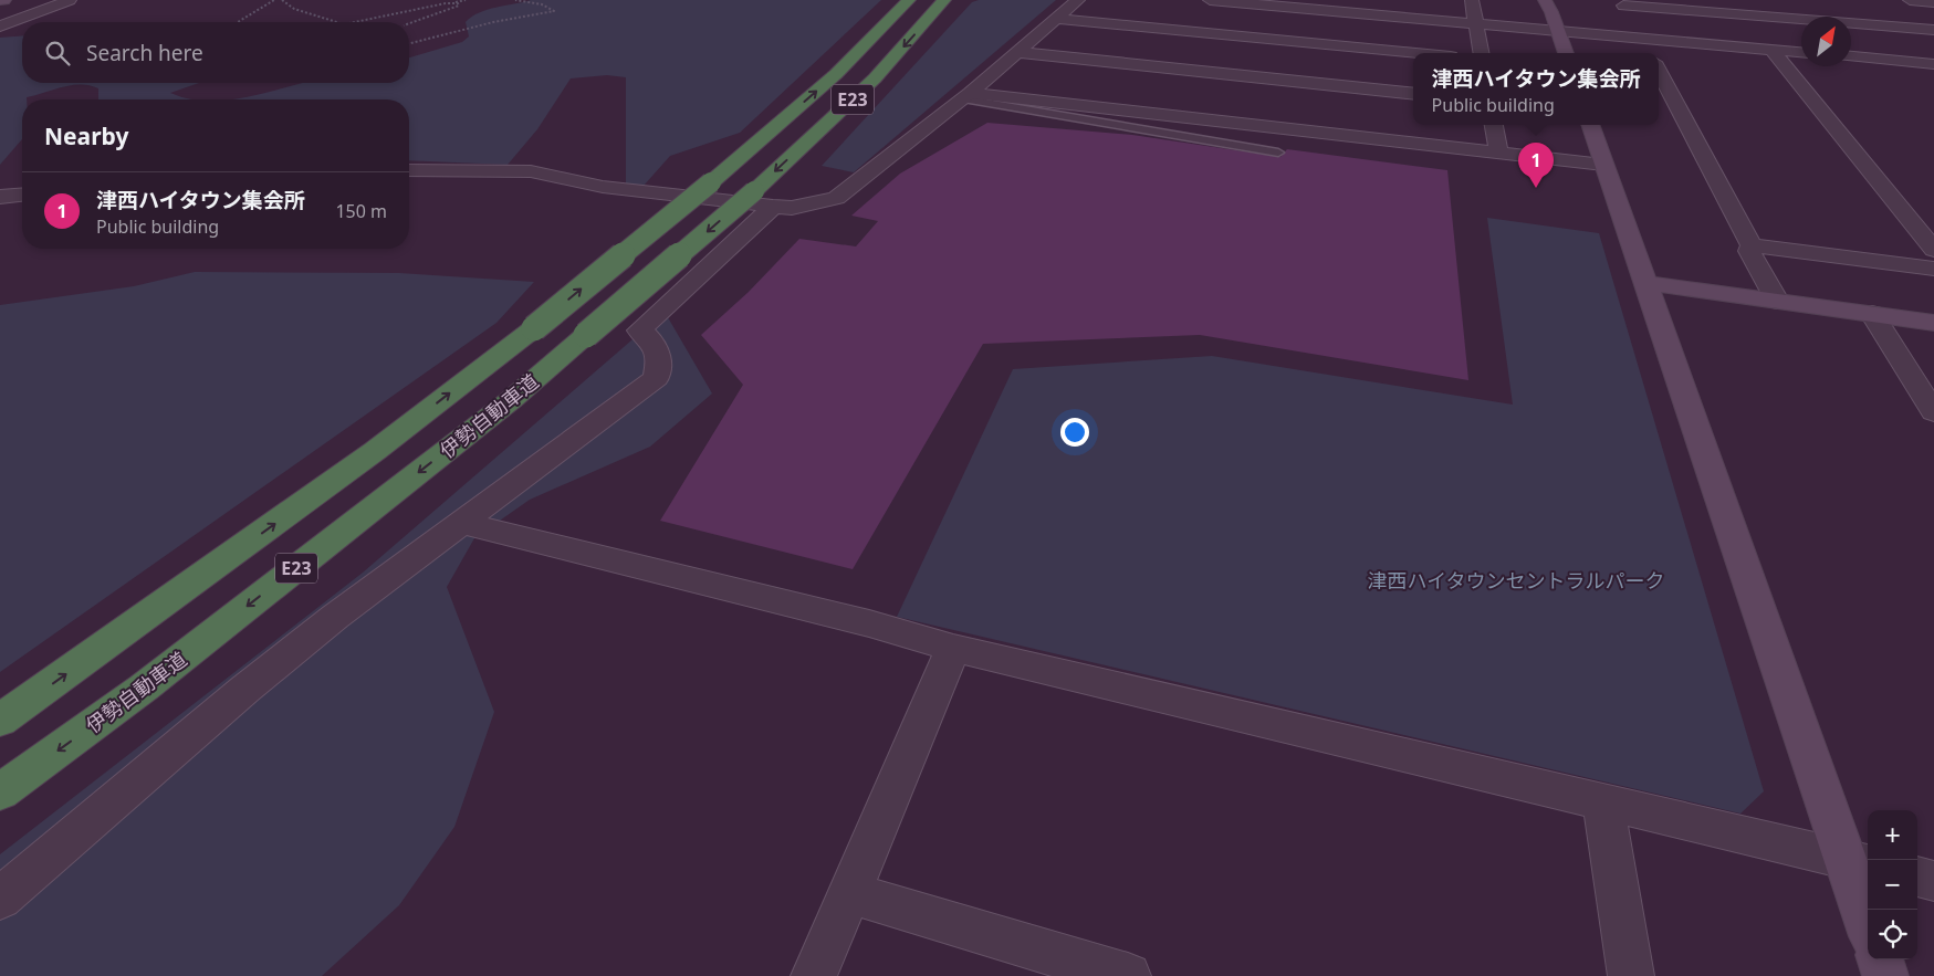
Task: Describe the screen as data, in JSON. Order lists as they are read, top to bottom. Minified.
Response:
{"streets":{"highway":["E23","伊勢自動車道"]},"parks":["津西ハイタウンセントラルパーク"],"north":"top right","page":{"search":"Search here","popup":["津西ハイタウン集会所","Public building"],"heading":"Nearby","pins":"1","list":[{"mark":"1","name":"津西ハイタウン集会所","note":"Public building","value":"150 m"}],"map_buttons":["+","−"]}}
